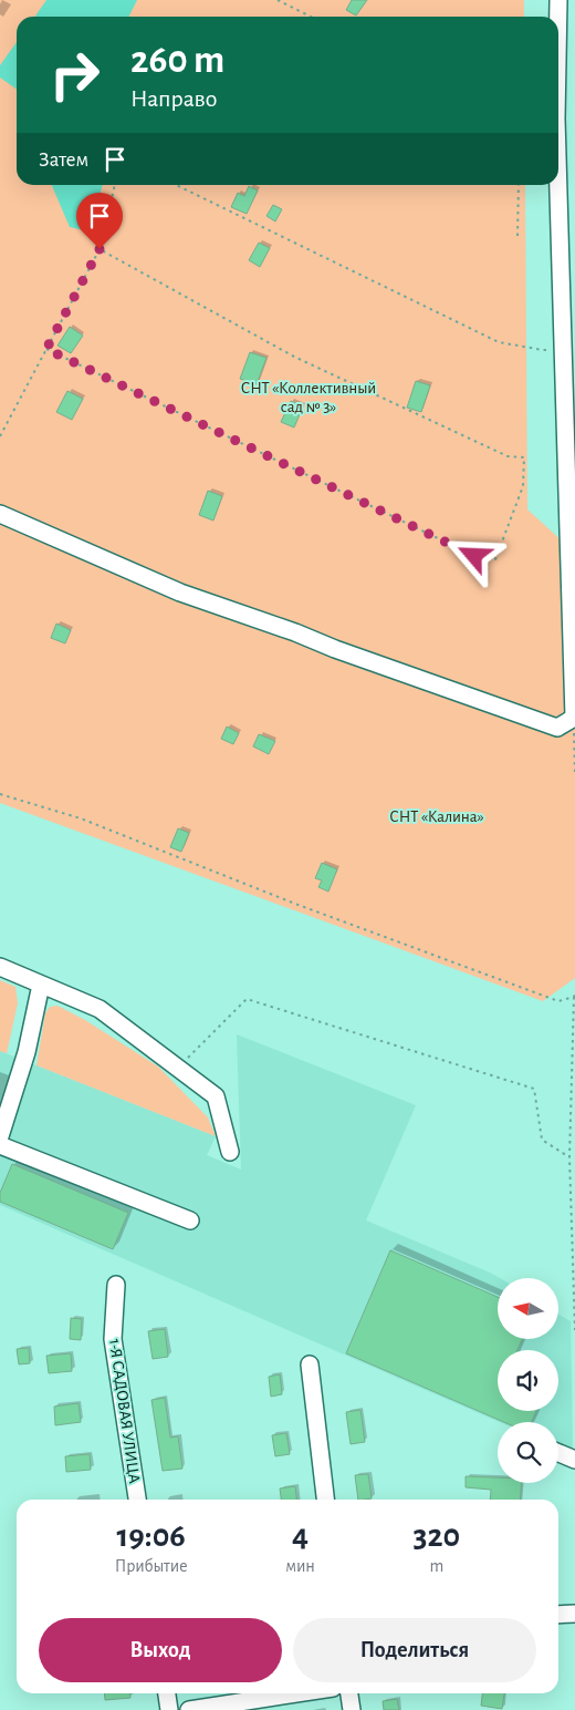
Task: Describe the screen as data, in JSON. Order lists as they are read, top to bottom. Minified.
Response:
{"streets":{"street":["1-Я САДОВАЯ УЛИЦА"]},"parks":["СНТ «Коллективный сад № 3»","СНТ «Калина»"],"north":"left","page":{"turn":["260 m","Направо"],"then":"Затем","eta":["19:06","Прибытие","4","мин","320","m"],"buttons":["Выход","Поделиться"]}}
